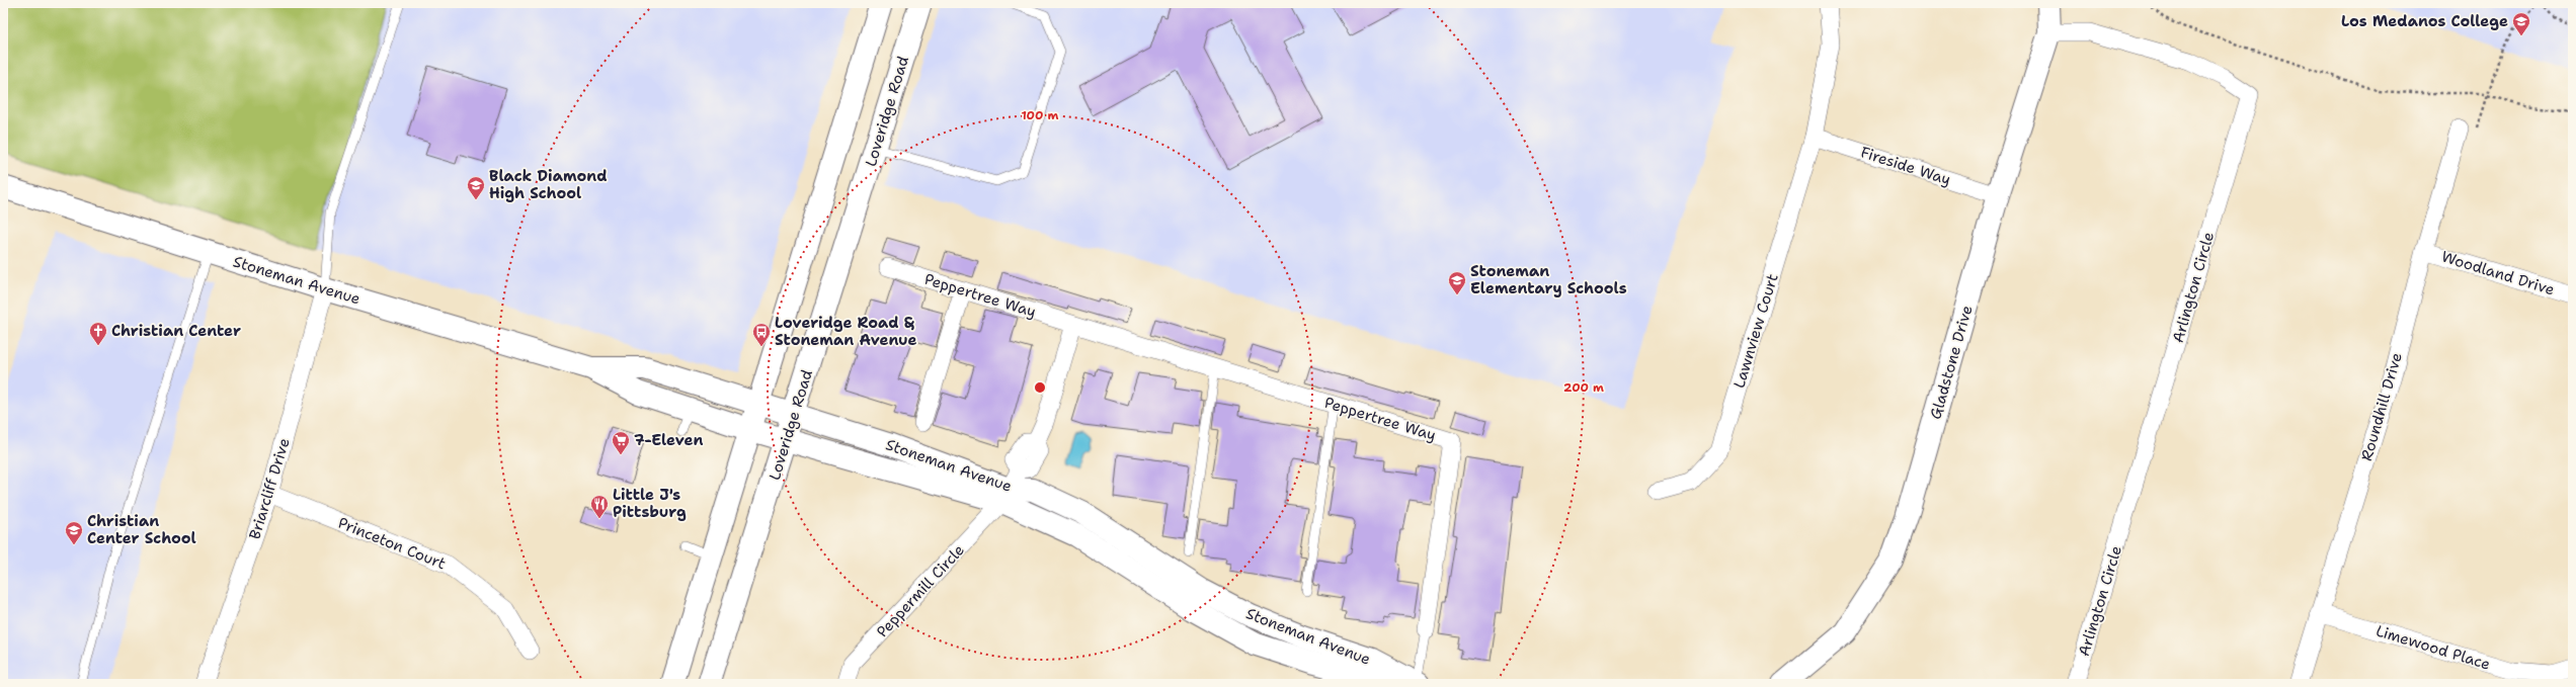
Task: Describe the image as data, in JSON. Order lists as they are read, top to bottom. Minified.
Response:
{"streets":{"street":["Loveridge Road","Fireside Way","Woodland Drive","Stoneman Avenue","Arlington Circle","Peppertree Way","Lawnview Court","Gladstone Drive","Roundhill Drive","Briarcliff Drive","Princeton Court","Peppermill Circle","Limewood Place"]},"crossings":[["Loveridge Road","Stoneman Avenue"],["Fireside Way","Lawnview Court"],["Fireside Way","Gladstone Drive"],["Woodland Drive","Roundhill Drive"],["Stoneman Avenue","Peppertree Way"],["Stoneman Avenue","Briarcliff Drive"],["Stoneman Avenue","Peppermill Circle"],["Arlington Circle","Gladstone Drive"],["Roundhill Drive","Limewood Place"],["Briarcliff Drive","Princeton Court"]],"places":{"school or university":["Los Medanos College","Black Diamond High School","Stoneman Elementary Schools","Christian Center School"],"church":["Christian Center"],"bus stop":["Loveridge Road & Stoneman Avenue"],"supermarket":["7-Eleven"],"restaurant":["Little J's Pittsburg"]},"rings":["100 m","200 m"]}
